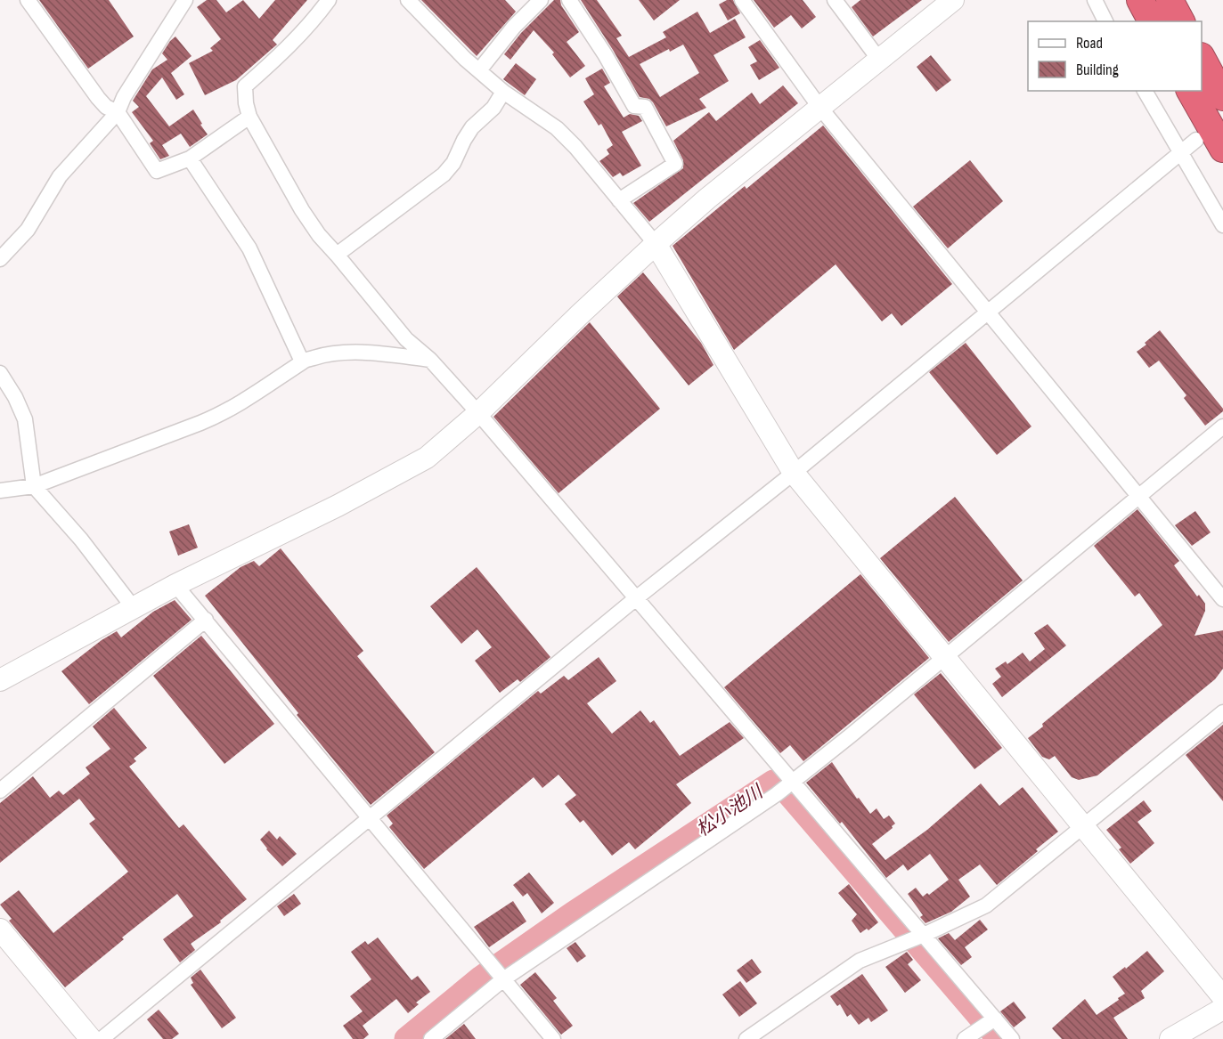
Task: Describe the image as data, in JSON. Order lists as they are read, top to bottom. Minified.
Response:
{"water":["松小池川"],"legend":["Road","Building"]}
